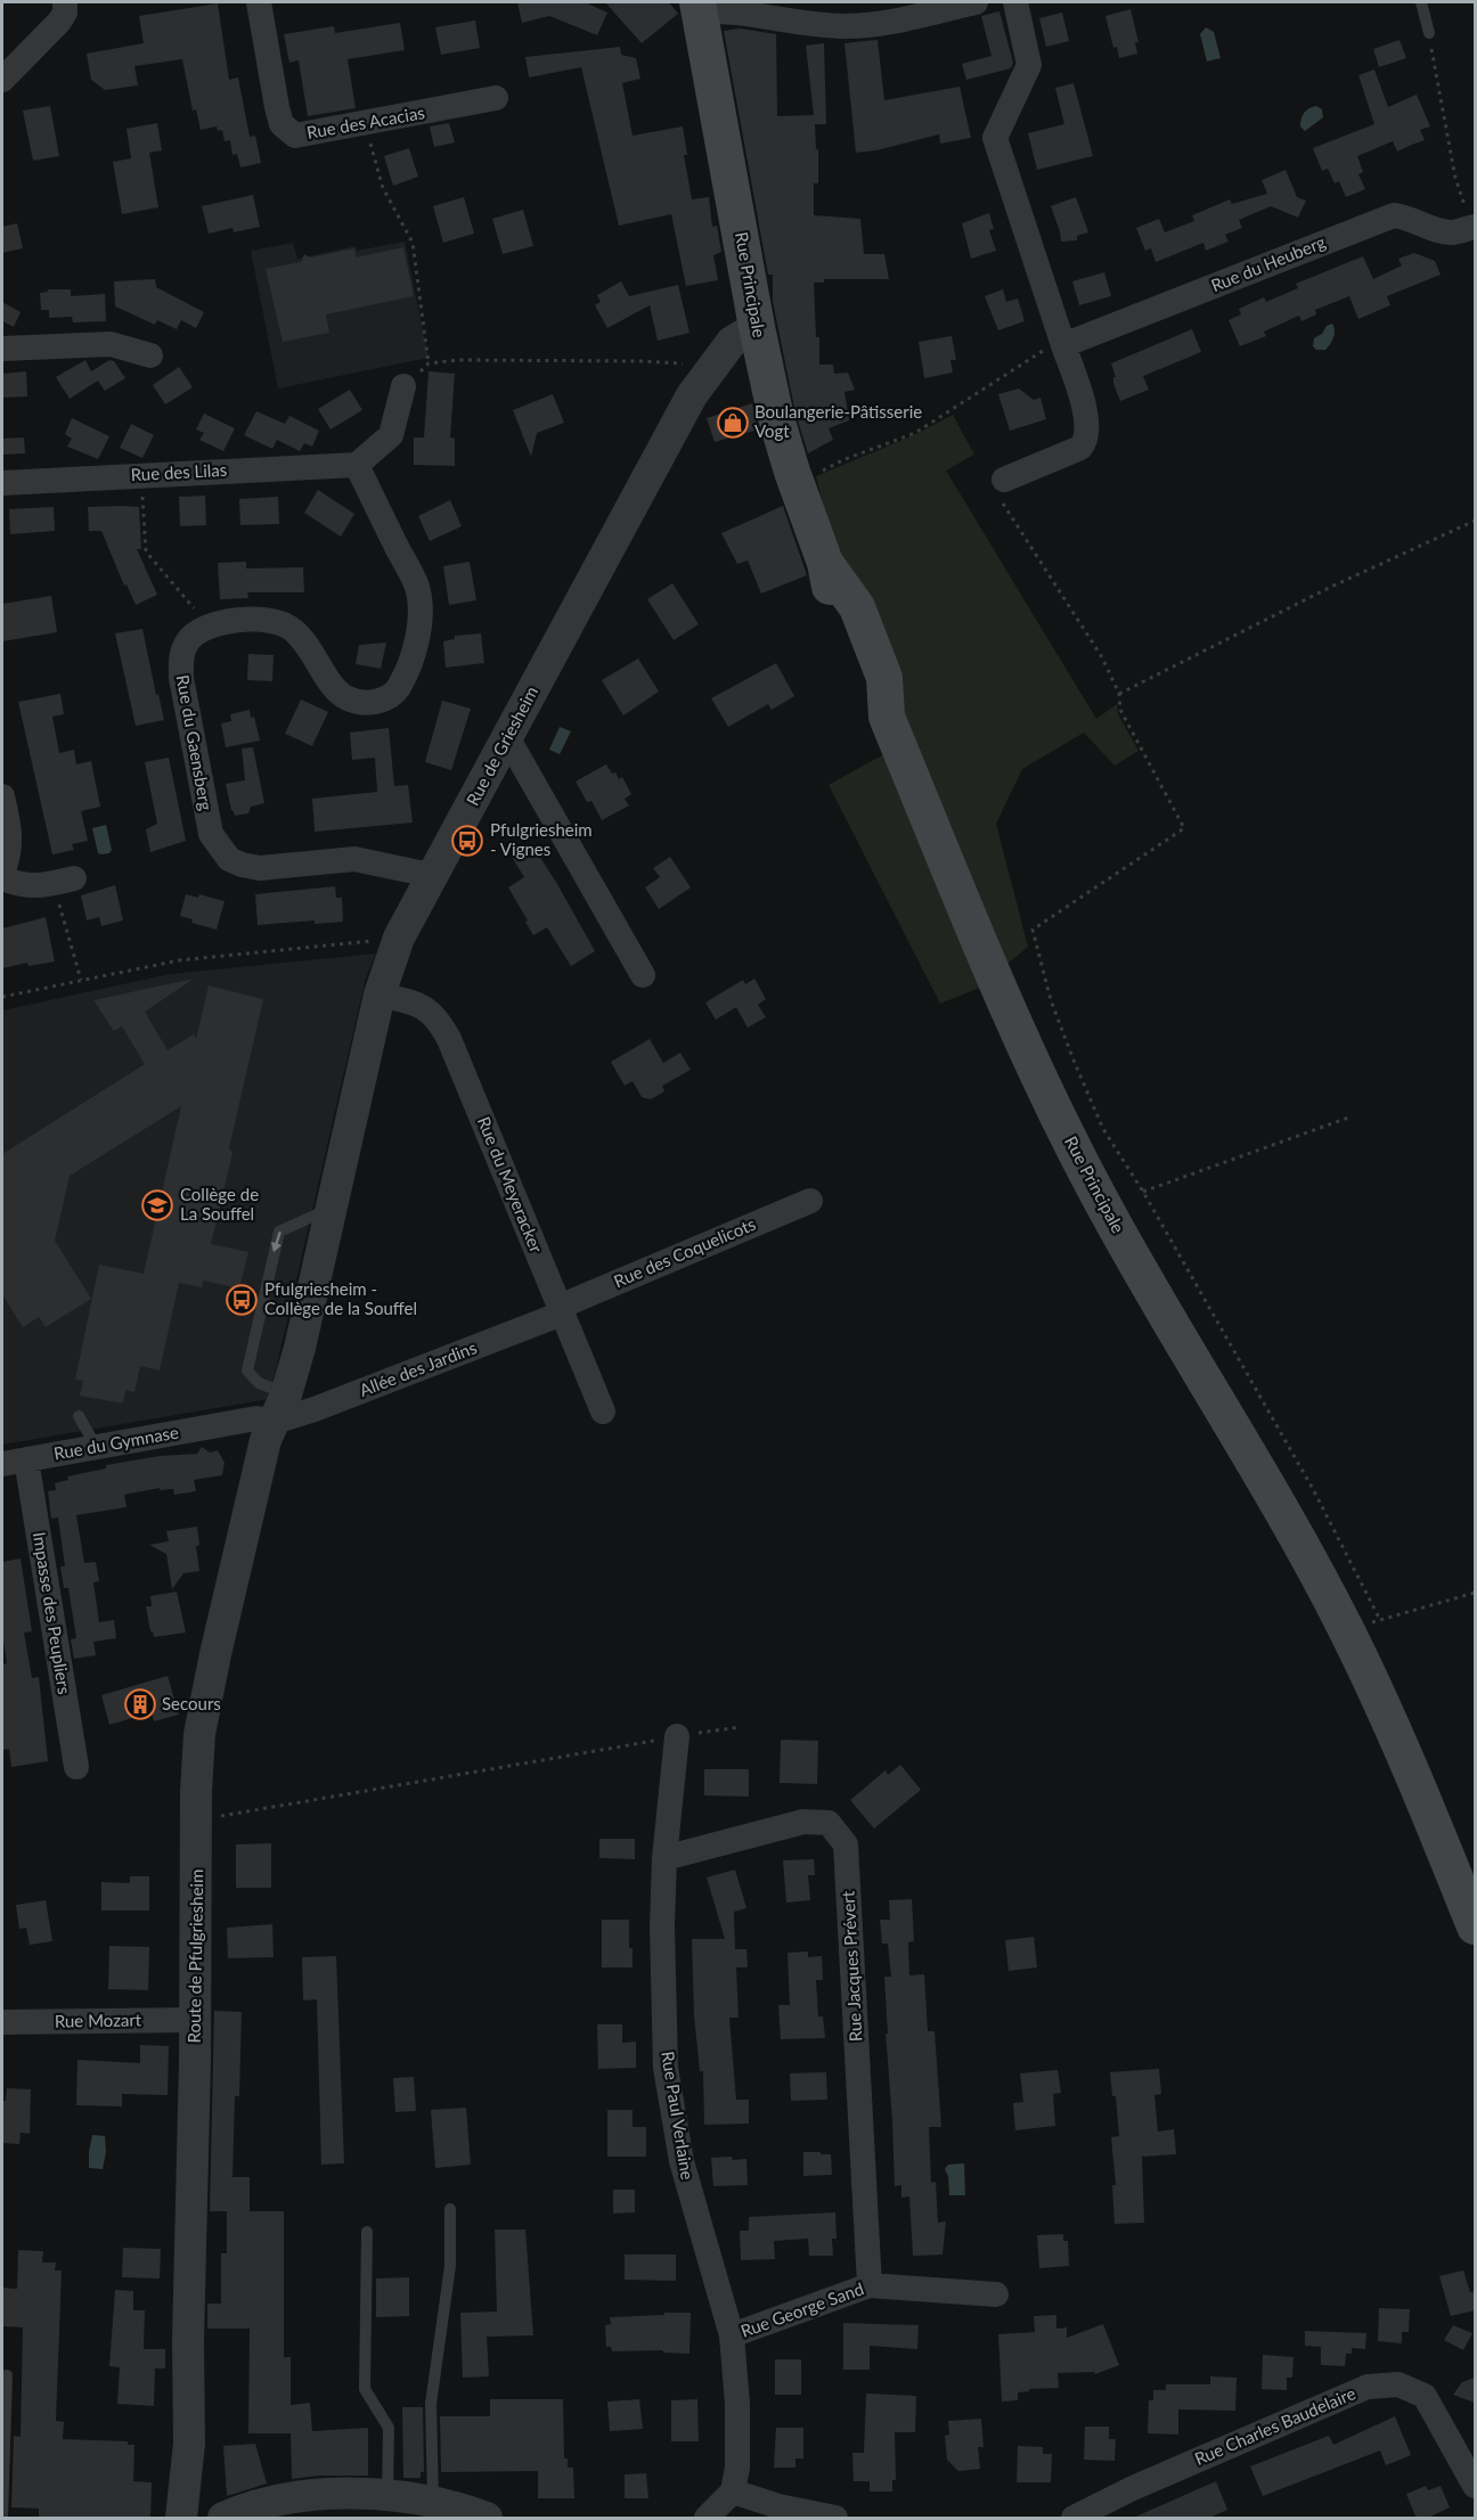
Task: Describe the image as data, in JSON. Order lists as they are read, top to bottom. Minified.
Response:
{"streets":{"main road":["Rue Principale"],"street":["Rue des Acacias","Rue du Heuberg","Rue des Lilas","Rue du Gaensberg","Rue de Griesheim","Rue du Meyeracker","Rue des Coquelicots","Allée des Jardins","Rue du Gymnase","Impasse des Peupliers","Route de Pfulgriesheim","Rue Jacques Prévert","Rue Mozart","Rue Paul Verlaine","Rue George Sand","Rue Charles Baudelaire"]},"crossings":[["Rue Principale","Rue de Griesheim"],["Rue du Gaensberg","Rue de Griesheim"],["Rue de Griesheim","Rue du Meyeracker"],["Rue de Griesheim","Allée des Jardins"],["Rue de Griesheim","Route de Pfulgriesheim"],["Rue du Meyeracker","Rue des Coquelicots"],["Rue du Meyeracker","Allée des Jardins"],["Rue des Coquelicots","Allée des Jardins"],["Allée des Jardins","Rue du Gymnase"],["Allée des Jardins","Route de Pfulgriesheim"],["Rue du Gymnase","Impasse des Peupliers"],["Route de Pfulgriesheim","Rue Mozart"],["Rue Jacques Prévert","Rue Paul Verlaine"],["Rue Jacques Prévert","Rue George Sand"],["Rue Paul Verlaine","Rue George Sand"]],"places":{"shop":["Boulangerie-Pâtisserie Vogt"],"bus stop":["Pfulgriesheim - Vignes","Pfulgriesheim - Collège de la Souffel"],"school or university":["Collège de La Souffel"],"building":["Secours"]}}
